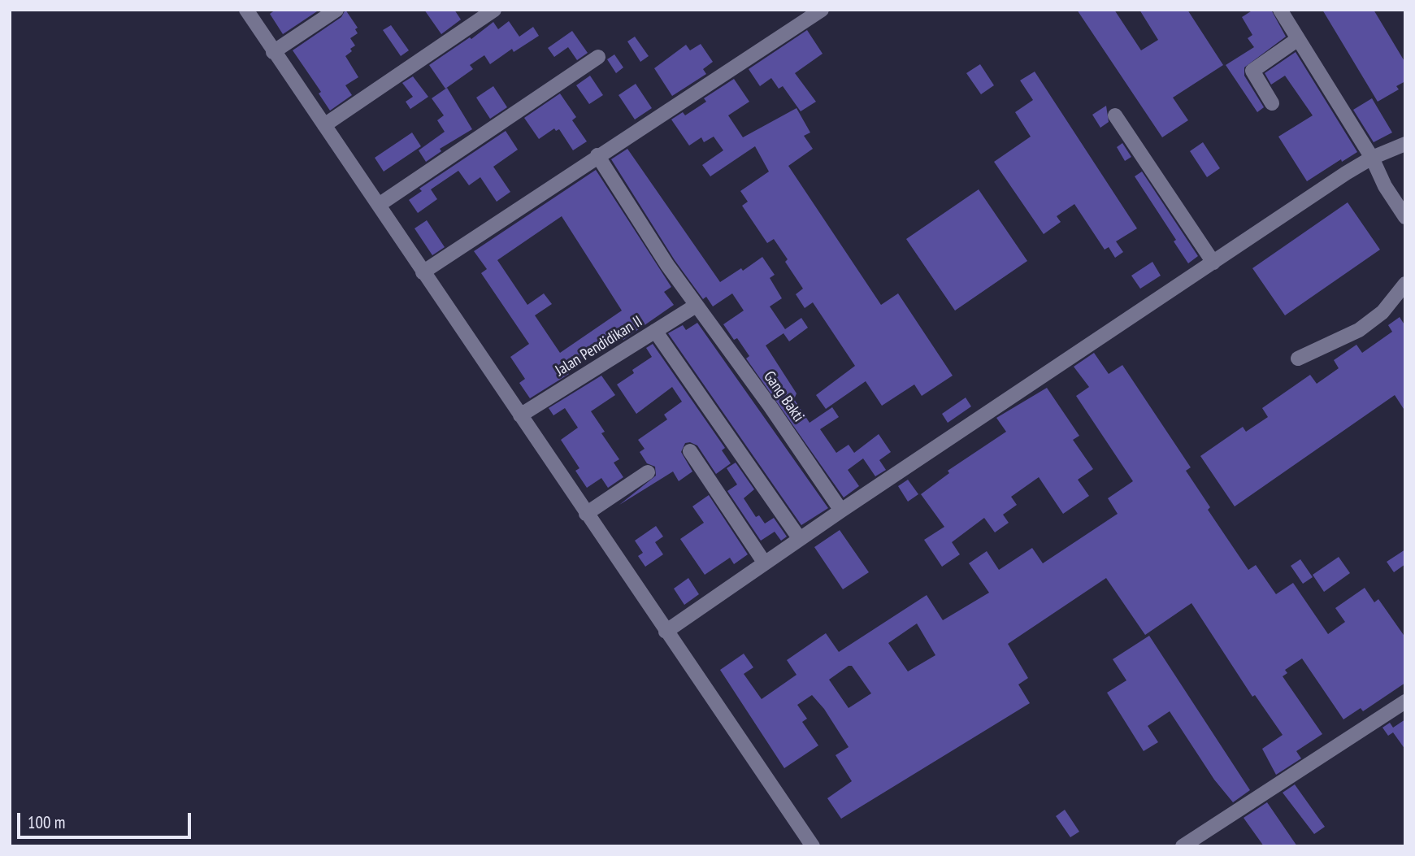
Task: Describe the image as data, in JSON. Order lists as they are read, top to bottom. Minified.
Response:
{"streets":{"street":["Jalan Pendidikan II","Gang Bakti"]},"crossings":[["Jalan Pendidikan II","Gang Bakti"]],"scale_bar":"100 m"}
